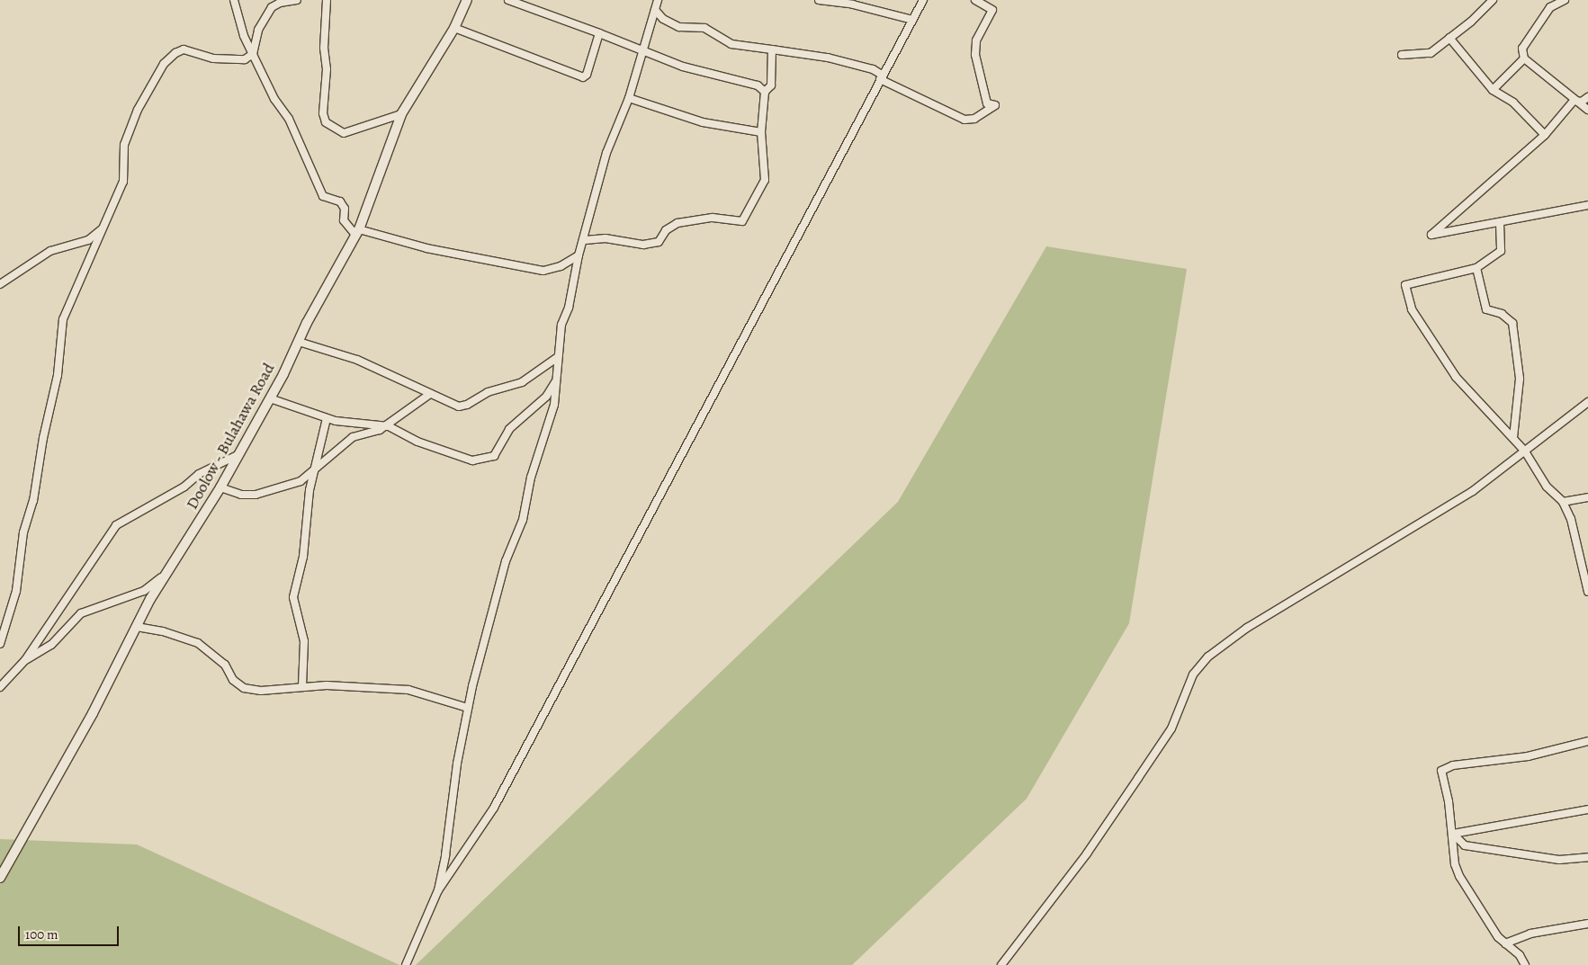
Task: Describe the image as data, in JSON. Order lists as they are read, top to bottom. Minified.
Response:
{"streets":{"main road":["Doolow - Bulahawa Road"]},"scale_bar":"100 m"}
